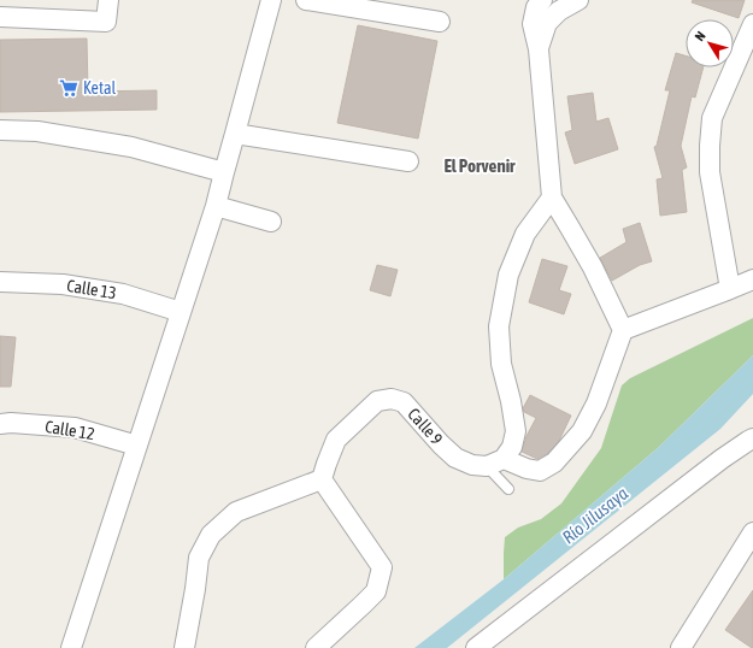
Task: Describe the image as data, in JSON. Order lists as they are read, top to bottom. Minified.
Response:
{"streets":{"street":["Calle 13","Calle 9","Calle 12"]},"districts":["El Porvenir"],"water":["Río Jilusaya"],"places":{"supermarket":["Ketal"]},"north":"top left"}
